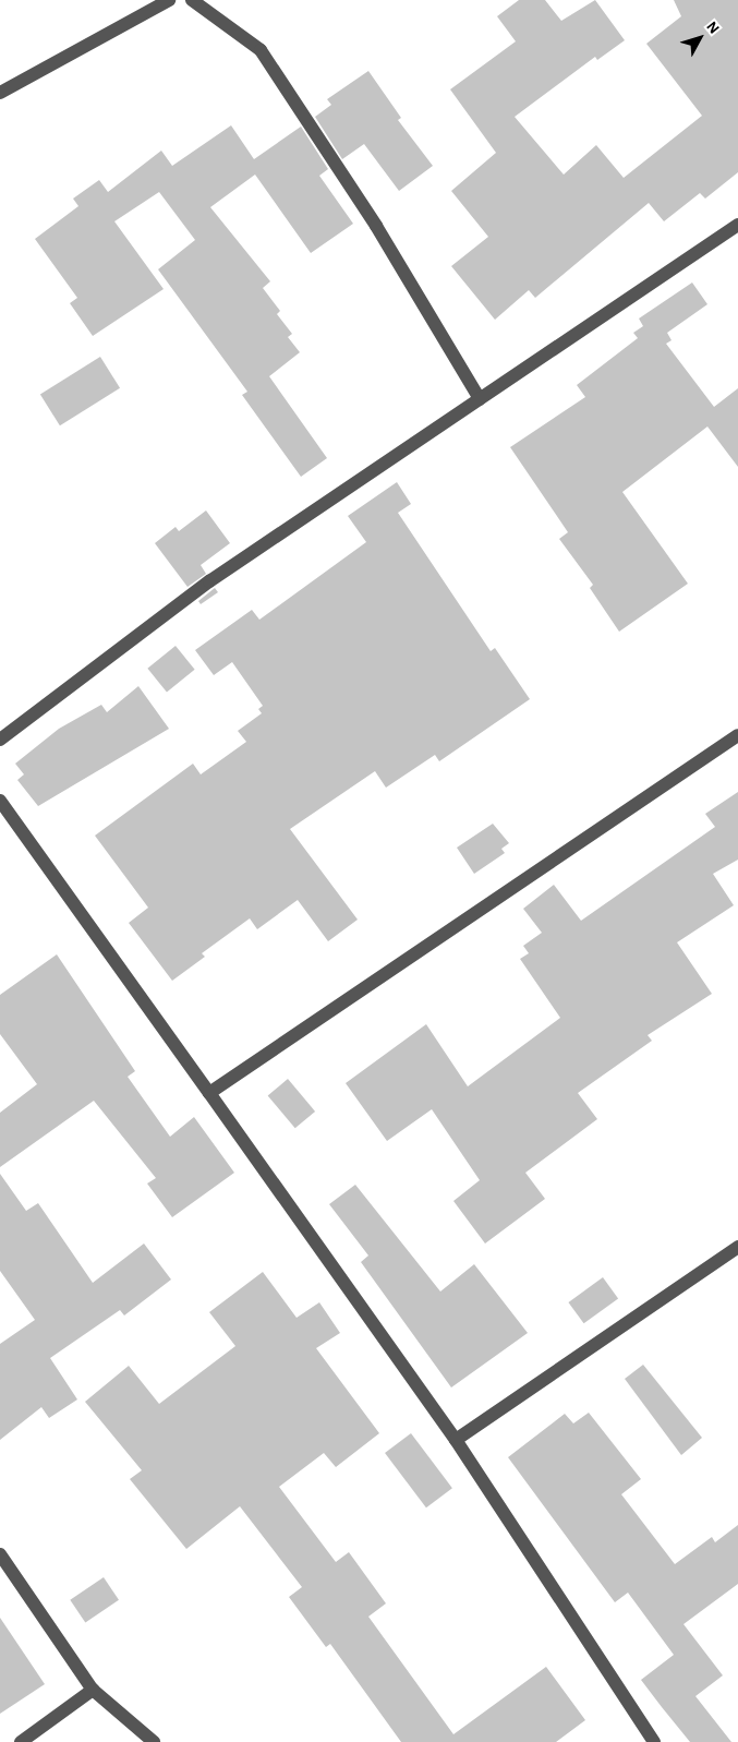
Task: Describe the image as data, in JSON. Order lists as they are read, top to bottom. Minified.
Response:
{"north":"top right"}
